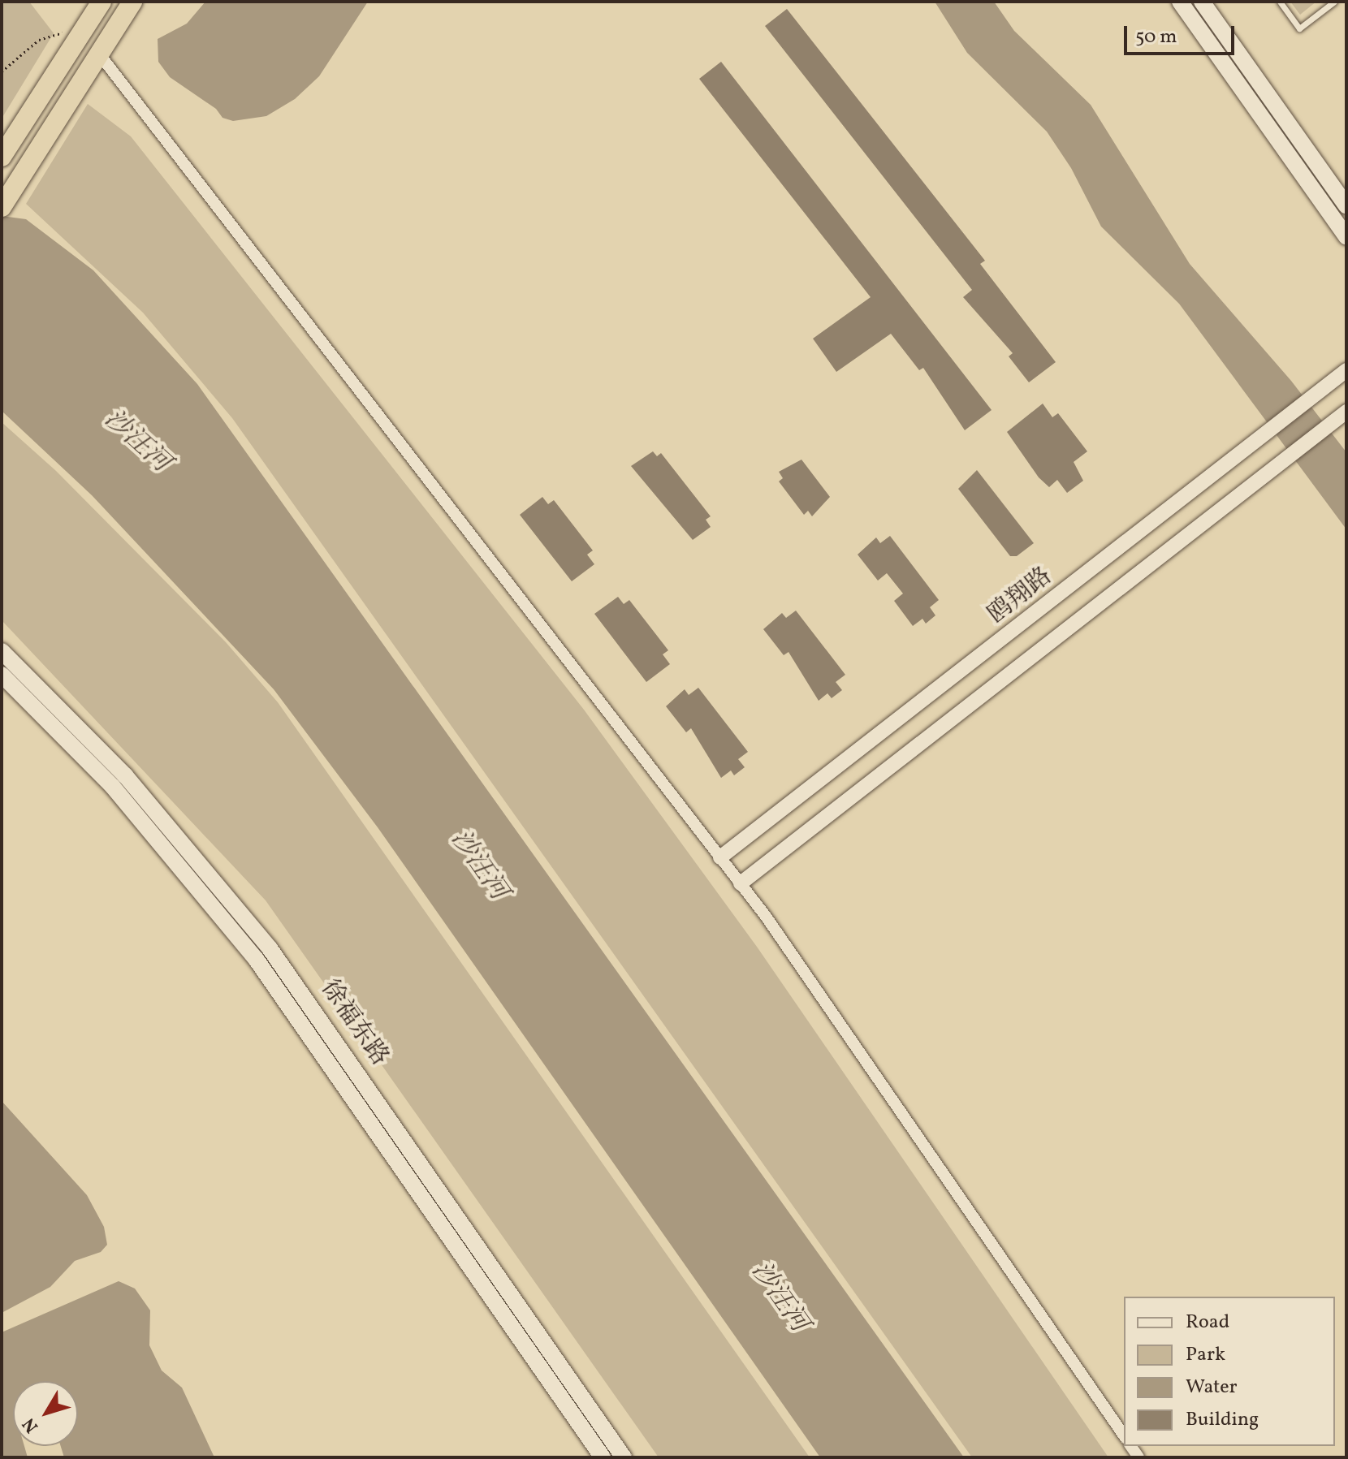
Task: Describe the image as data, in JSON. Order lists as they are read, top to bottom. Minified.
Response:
{"streets":{"main road":["徐福东路"],"street":["鸥翔路"]},"water":["沙汪河"],"legend":["Road","Park","Water","Building"],"scale_bar":"50 m","north":"bottom left"}
